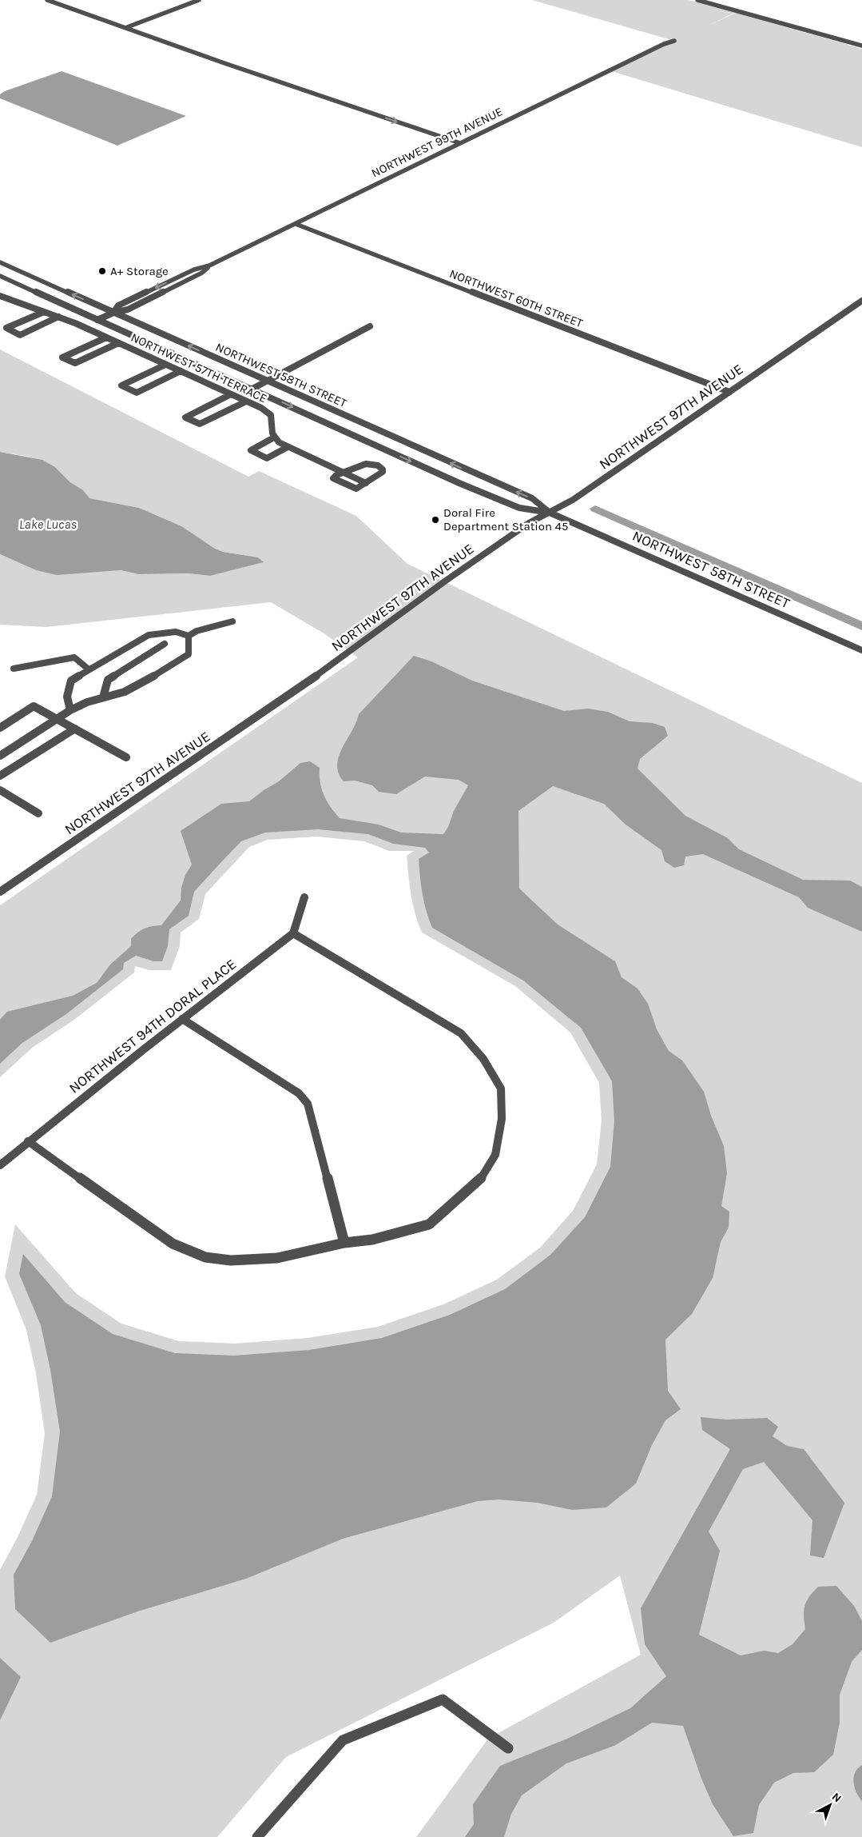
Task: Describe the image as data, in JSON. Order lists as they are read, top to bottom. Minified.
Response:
{"streets":{"street":["NORTHWEST 99TH AVENUE","NORTHWEST 60TH STREET","NORTHWEST 57TH TERRACE","NORTHWEST 58TH STREET","NORTHWEST 97TH AVENUE","NORTHWEST 94TH DORAL PLACE"]},"crossings":[["NORTHWEST 99TH AVENUE","NORTHWEST 60TH STREET"],["NORTHWEST 99TH AVENUE","NORTHWEST 58TH STREET"],["NORTHWEST 60TH STREET","NORTHWEST 97TH AVENUE"],["NORTHWEST 58TH STREET","NORTHWEST 97TH AVENUE"]],"water":["Lake Lucas"],"places":["A+ Storage","Doral Fire Department Station 45"],"north":"top right"}
